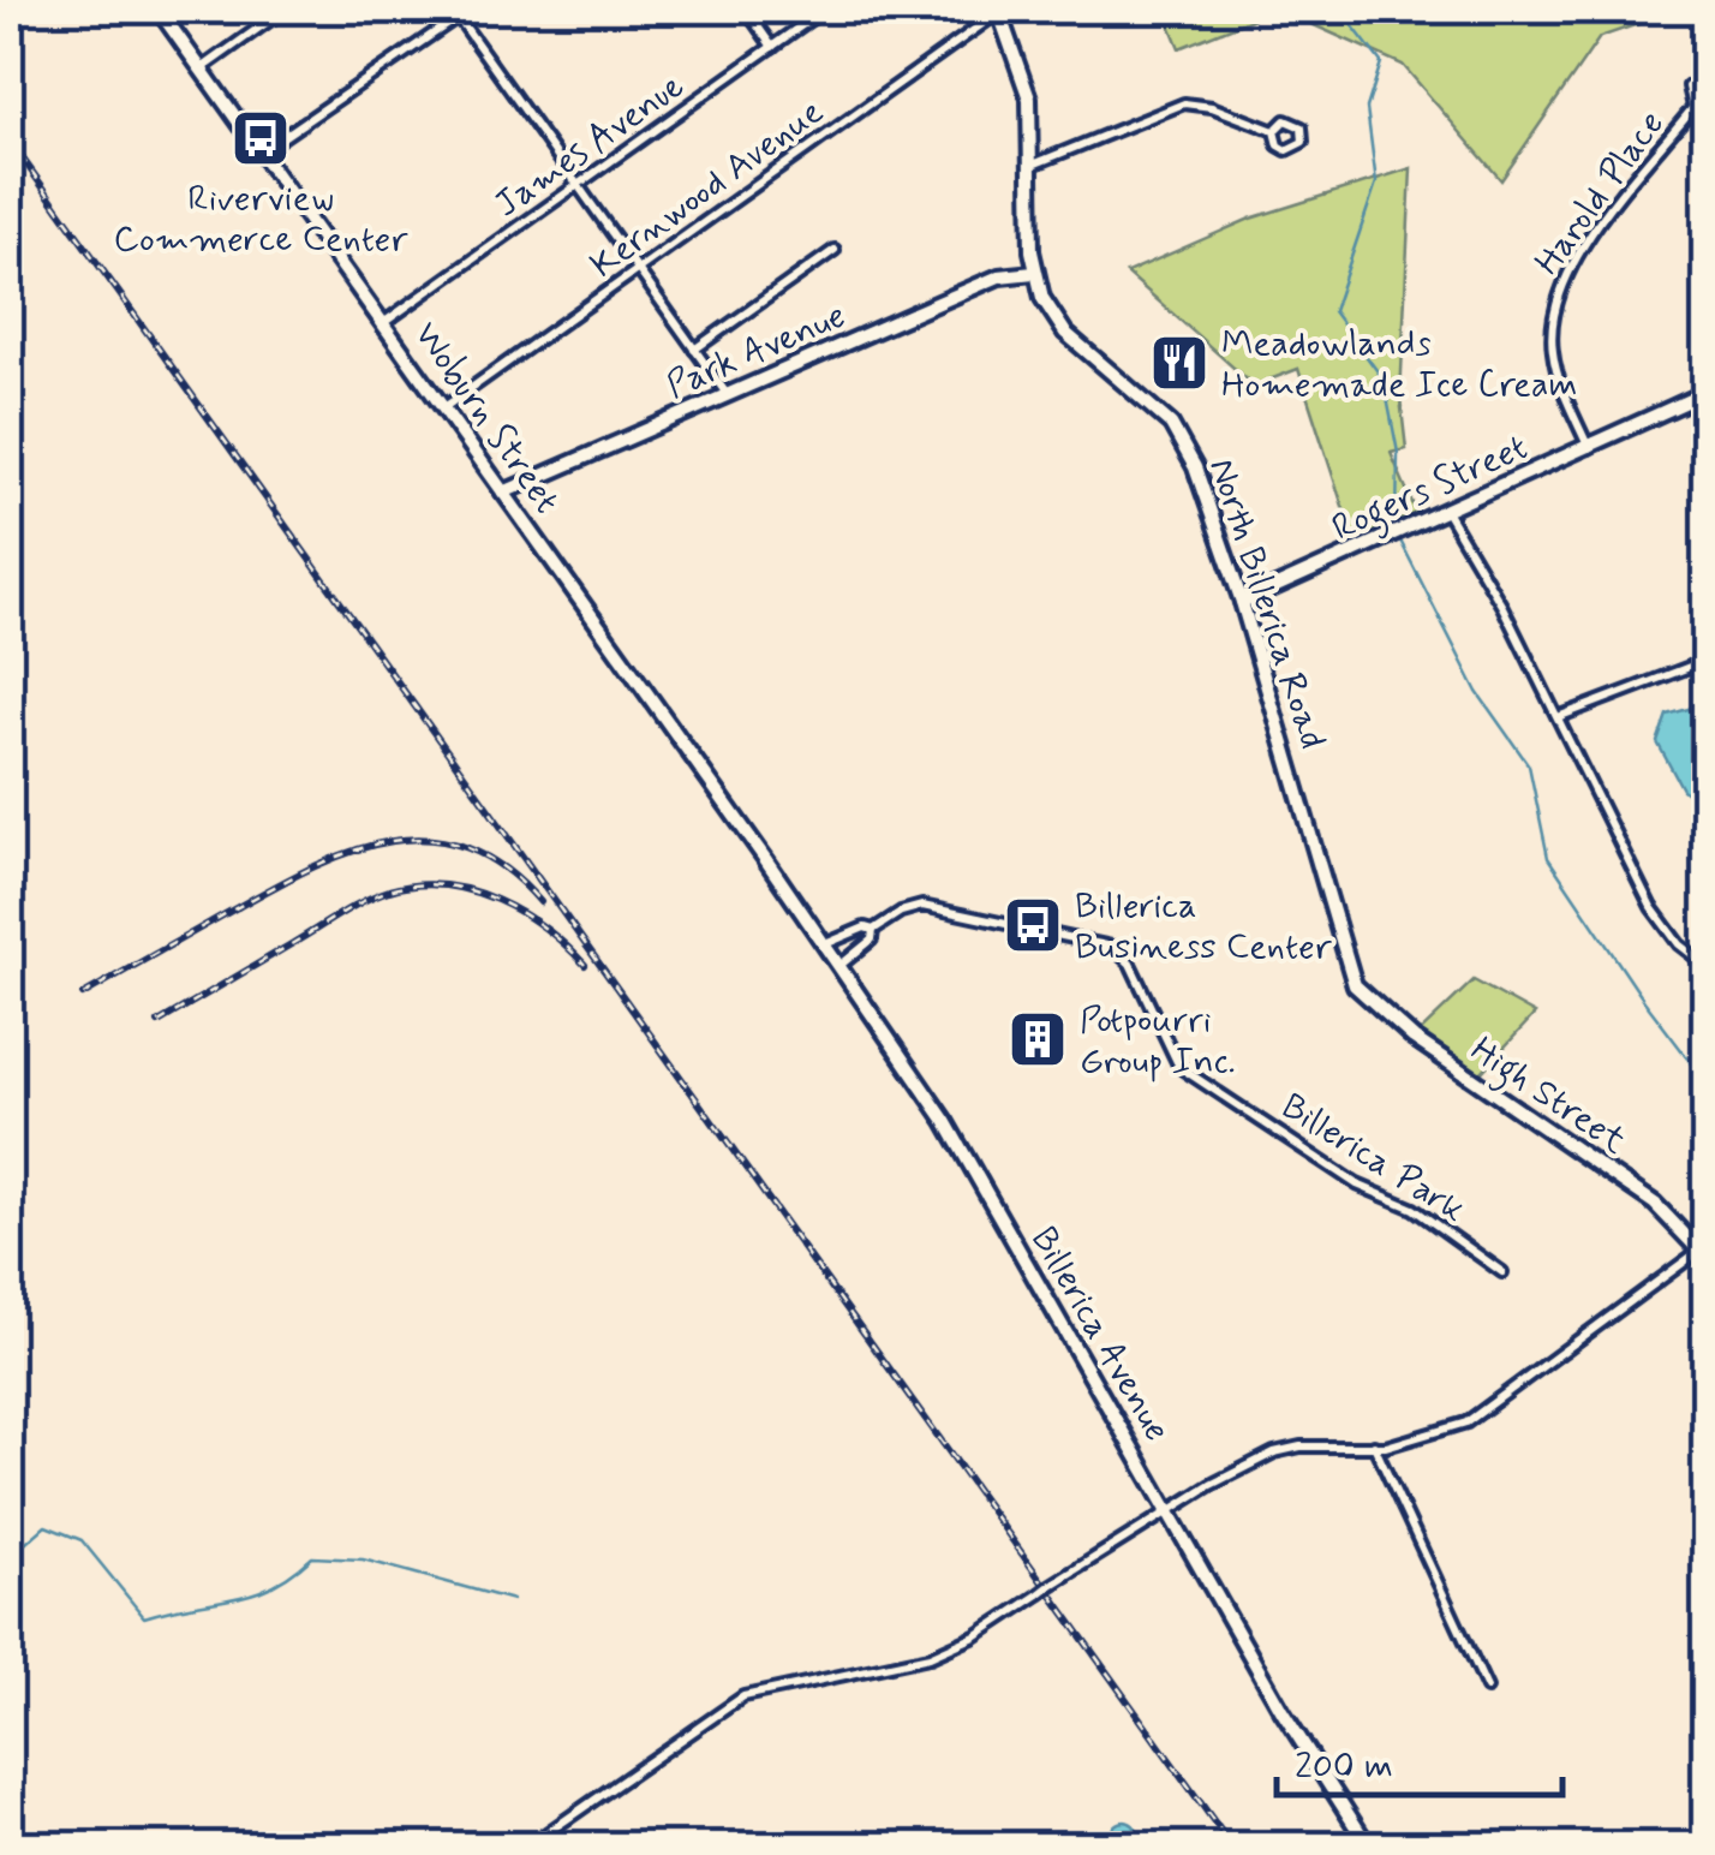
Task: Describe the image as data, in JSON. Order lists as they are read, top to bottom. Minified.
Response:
{"streets":{"main road":["Park Avenue","Woburn Street","Rogers Street","North Billerica Road","High Street","Billerica Avenue"],"street":["James Avenue","Kernwood Avenue","Harold Place","Billerica Park"]},"crossings":[["James Avenue","Woburn Street"],["Kernwood Avenue","Woburn Street"],["Kernwood Avenue","North Billerica Road"],["Harold Place","Rogers Street"],["Park Avenue","Woburn Street"],["Park Avenue","North Billerica Road"],["Woburn Street","Billerica Avenue"],["Rogers Street","North Billerica Road"],["North Billerica Road","High Street"],["Billerica Park","Billerica Avenue"]],"places":{"bus stop":["Riverview Commerce Center","Billerica Business Center"],"restaurant":["Meadowlands Homemade Ice Cream"],"building":["Potpourri Group Inc."]},"scale_bar":"200 m"}
